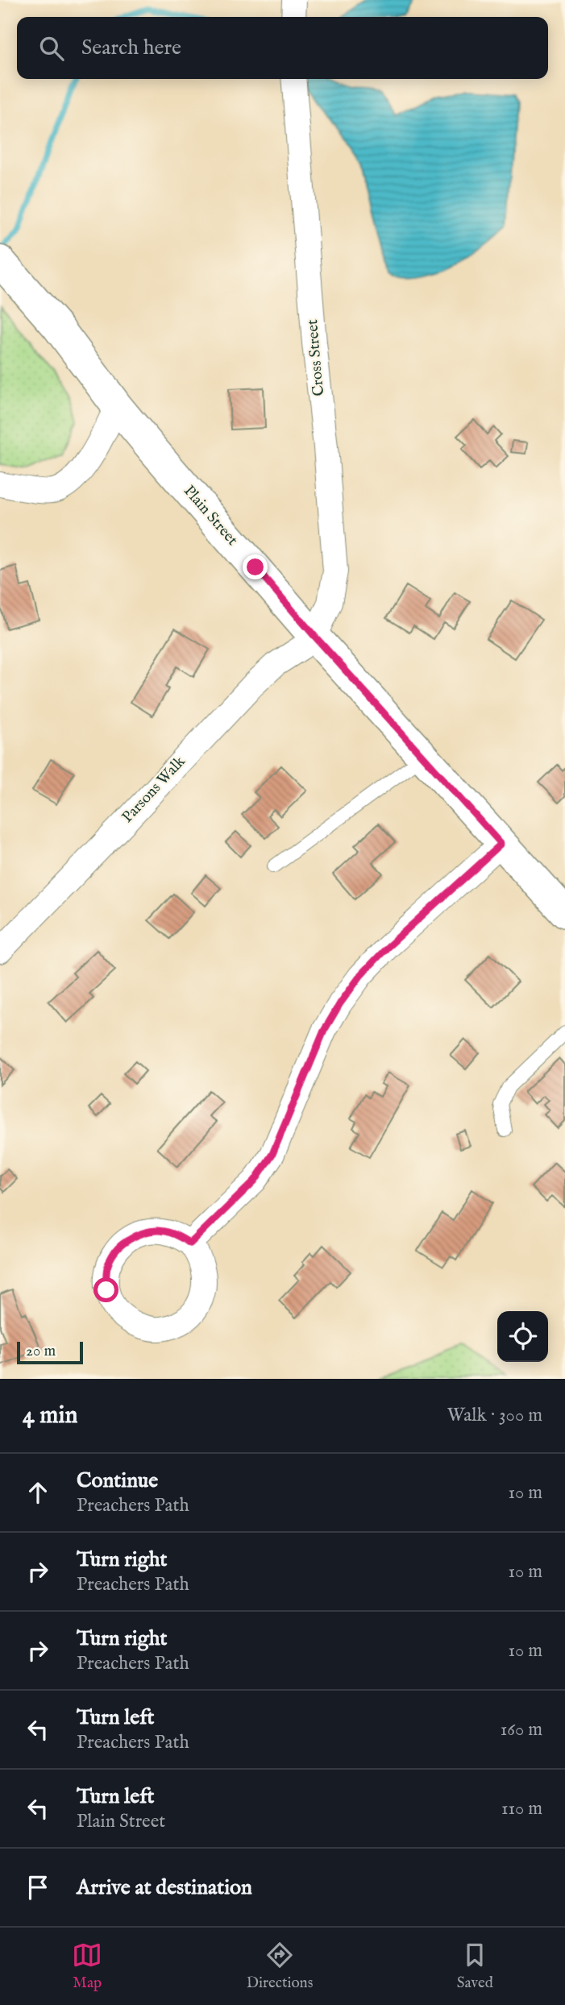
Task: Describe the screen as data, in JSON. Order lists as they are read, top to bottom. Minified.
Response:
{"streets":{"main road":["Plain Street"],"street":["Cross Street","Parsons Walk"]},"crossings":[["Cross Street","Plain Street"],["Cross Street","Parsons Walk"],["Plain Street","Parsons Walk"]],"scale_bar":"20 m","page":{"search":"Search here","scale":"20 m","heading":["4 min","Walk · 300 m"],"list":[["Continue","Preachers Path","10 m"],["Turn right","Preachers Path","10 m"],["Turn right","Preachers Path","10 m"],["Turn left","Preachers Path","160 m"],["Turn left","Plain Street","110 m"],"Arrive at destination"],"nav":["Map","Directions","Saved"]}}
